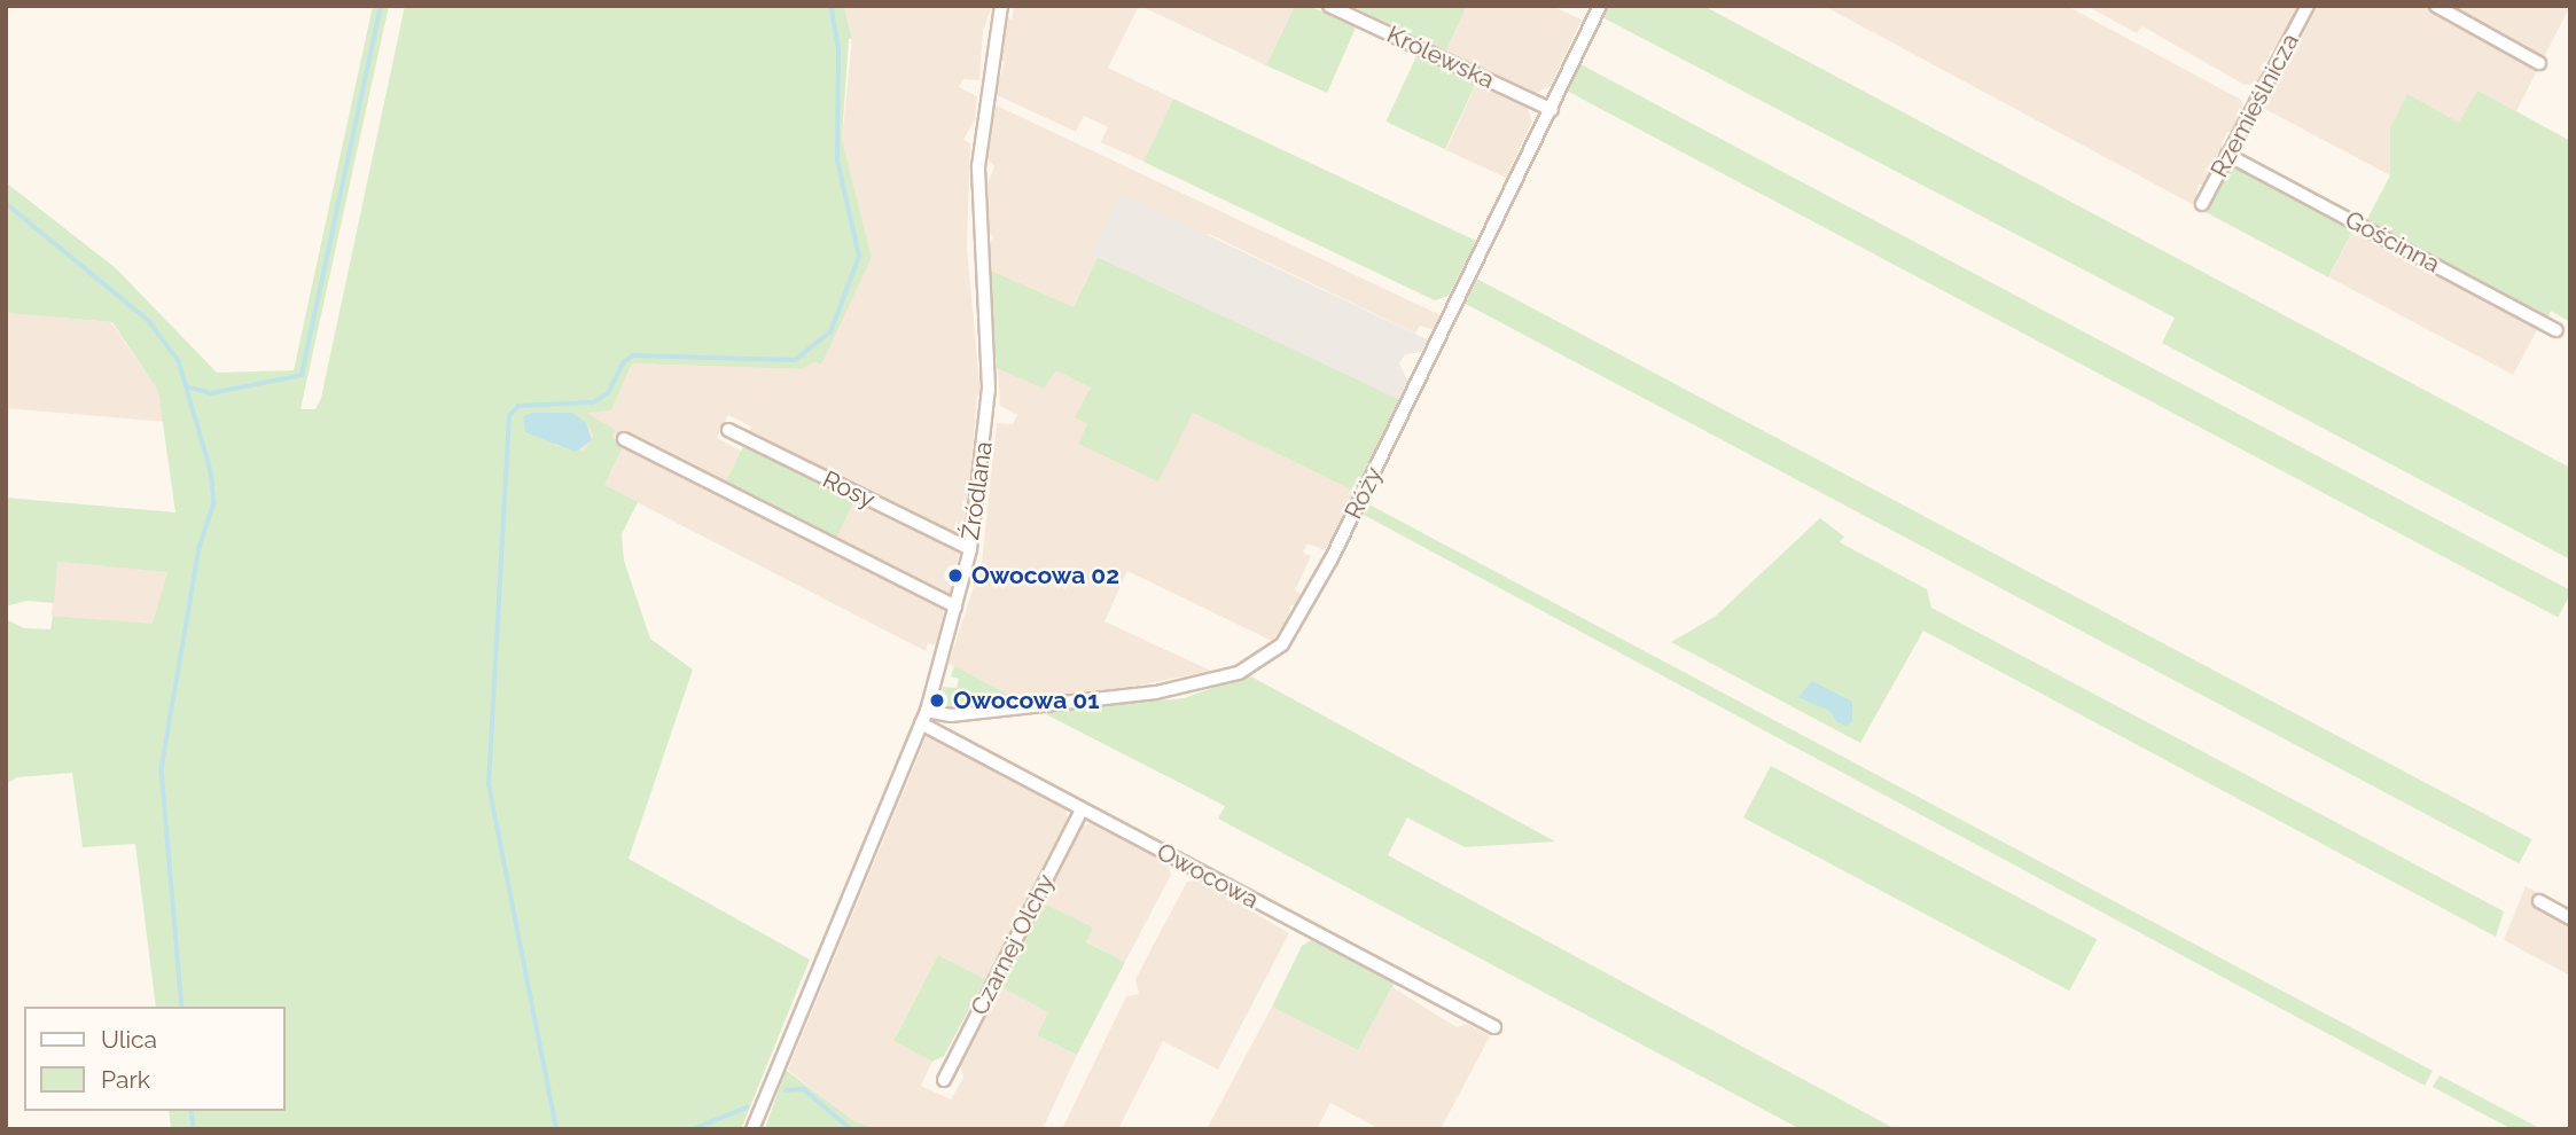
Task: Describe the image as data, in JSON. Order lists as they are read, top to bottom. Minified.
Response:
{"streets":{"street":["Królewska","Rzemieślnicza","Gościnna","Rosy","Źródlana","Róży","Owocowa","Czarnej Olchy"]},"crossings":[["Królewska","Róży"],["Rzemieślnicza","Gościnna"],["Rosy","Źródlana"],["Źródlana","Róży"],["Źródlana","Owocowa"],["Róży","Owocowa"],["Owocowa","Czarnej Olchy"]],"places":["Owocowa 02","Owocowa 01"],"legend":["Ulica","Park"]}
